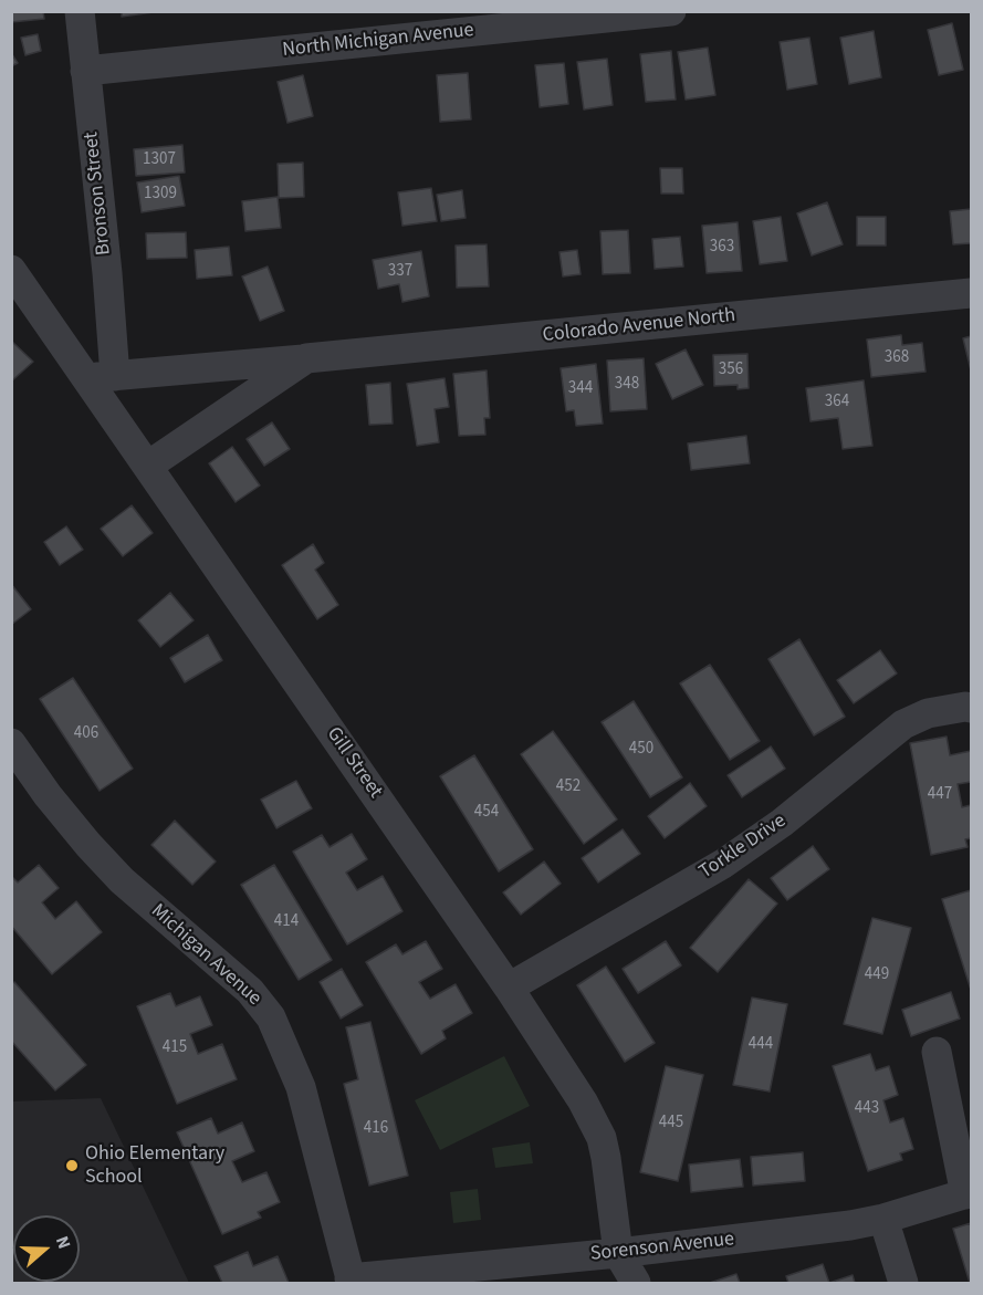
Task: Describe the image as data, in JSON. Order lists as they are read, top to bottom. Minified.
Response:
{"streets":{"street":["North Michigan Avenue","Bronson Street","Colorado Avenue North","Gill Street","Torkle Drive","Michigan Avenue","Sorenson Avenue"]},"crossings":[["North Michigan Avenue","Bronson Street"],["Bronson Street","Colorado Avenue North"],["Bronson Street","Gill Street"],["Colorado Avenue North","Gill Street"],["Gill Street","Torkle Drive"],["Gill Street","Sorenson Avenue"],["Michigan Avenue","Sorenson Avenue"]],"places":["Ohio Elementary School"],"house_numbers":["1307","1309","363","337","368","356","348","344","364","406","450","452","447","454","414","449","444","415","443","445","416"],"north":"right"}
